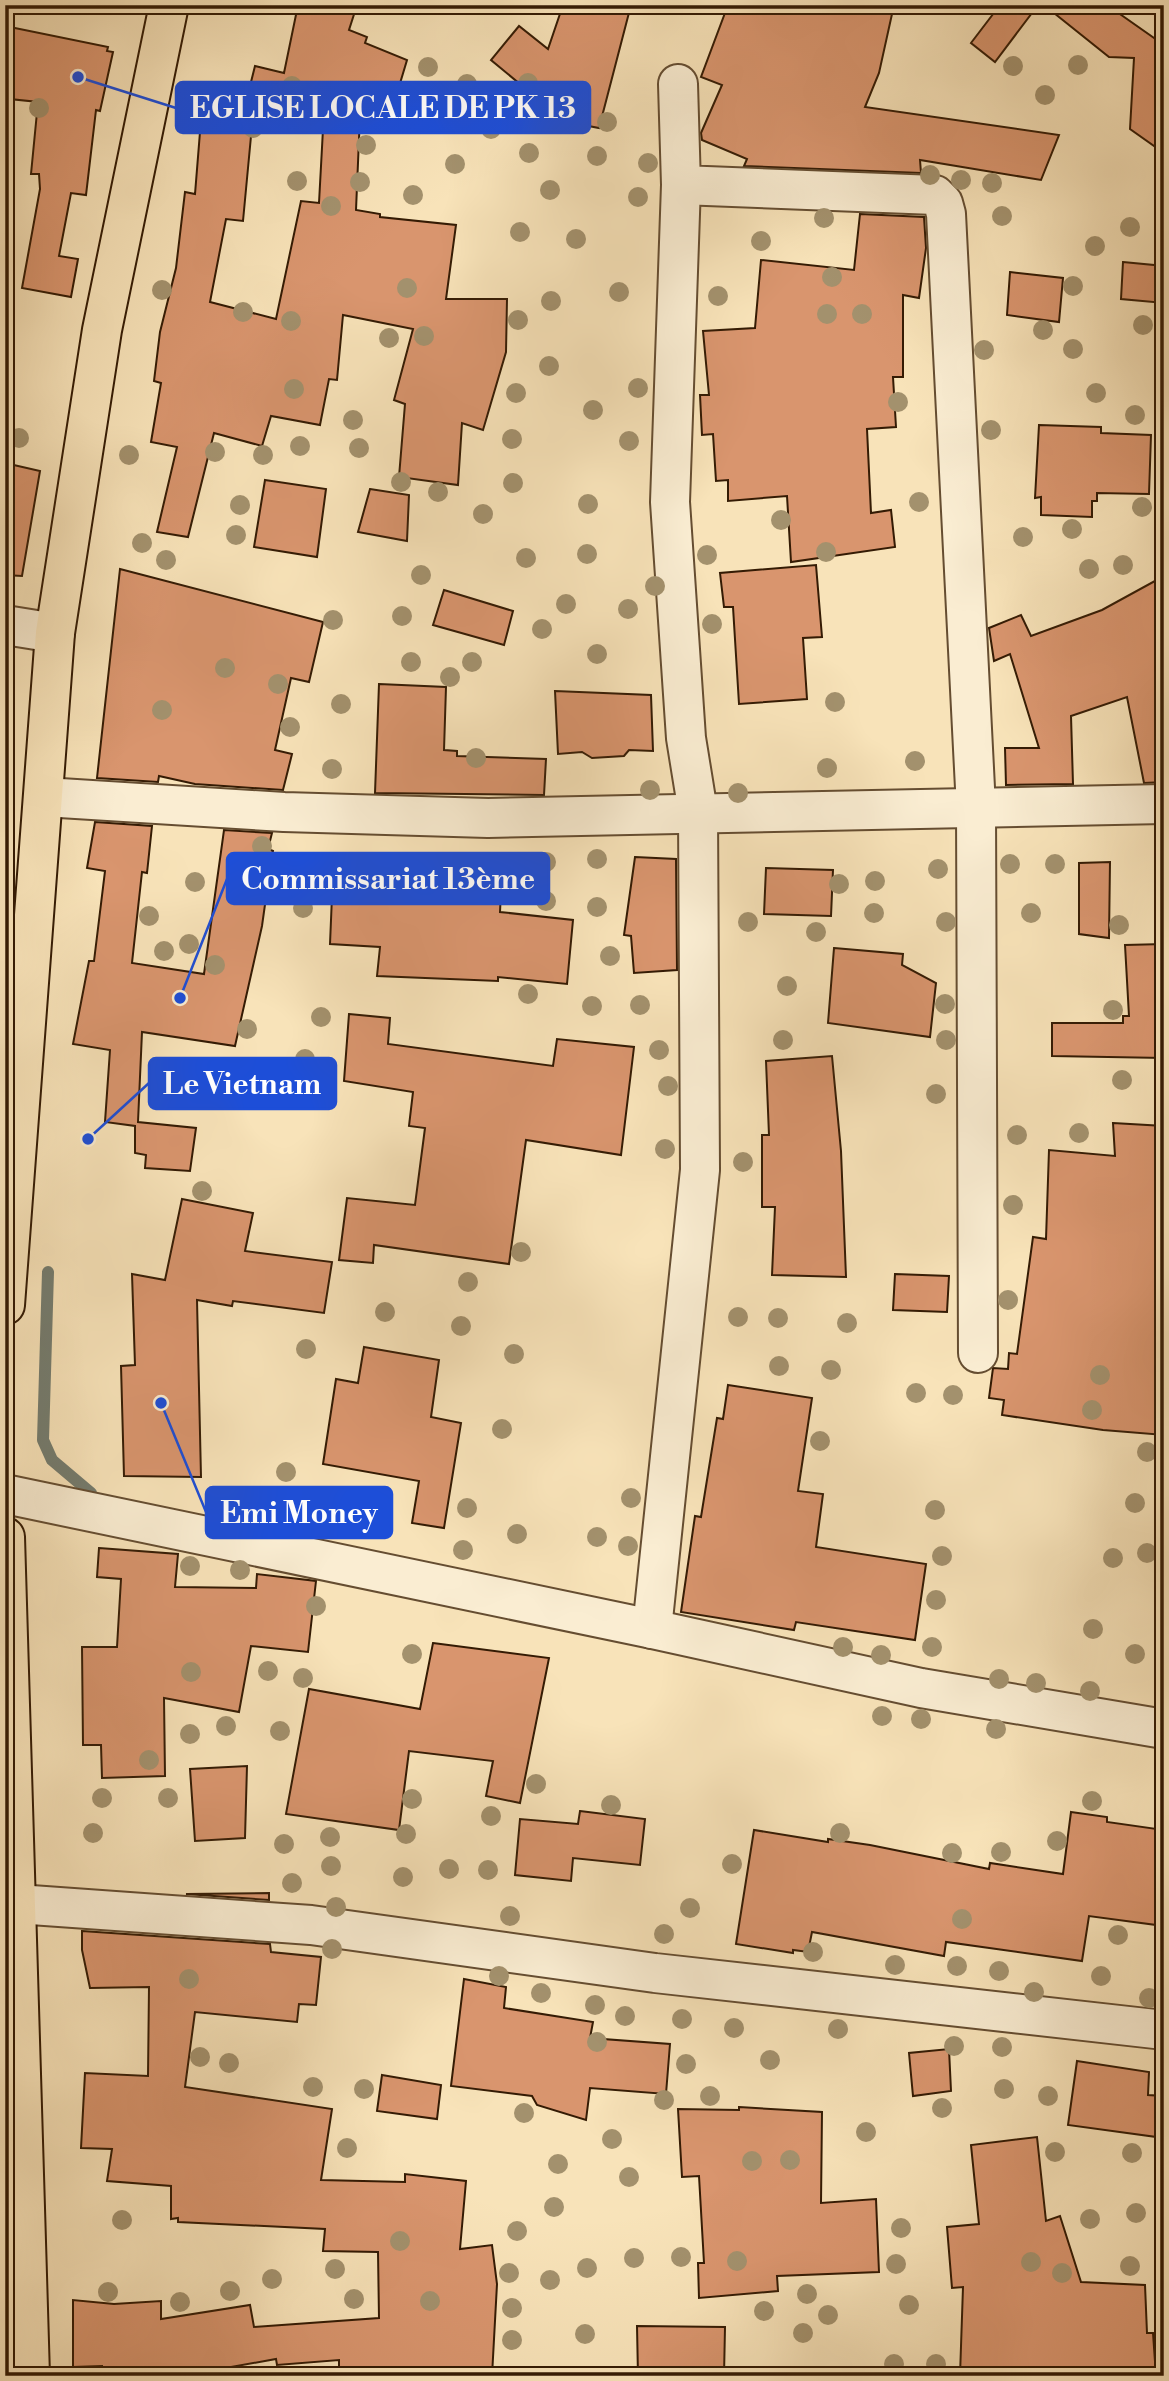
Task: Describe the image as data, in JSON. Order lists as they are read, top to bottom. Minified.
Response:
{"places":["EGLISE LOCALE DE PK 13","Commissariat 13ème","Le Vietnam","Emi Money"]}
